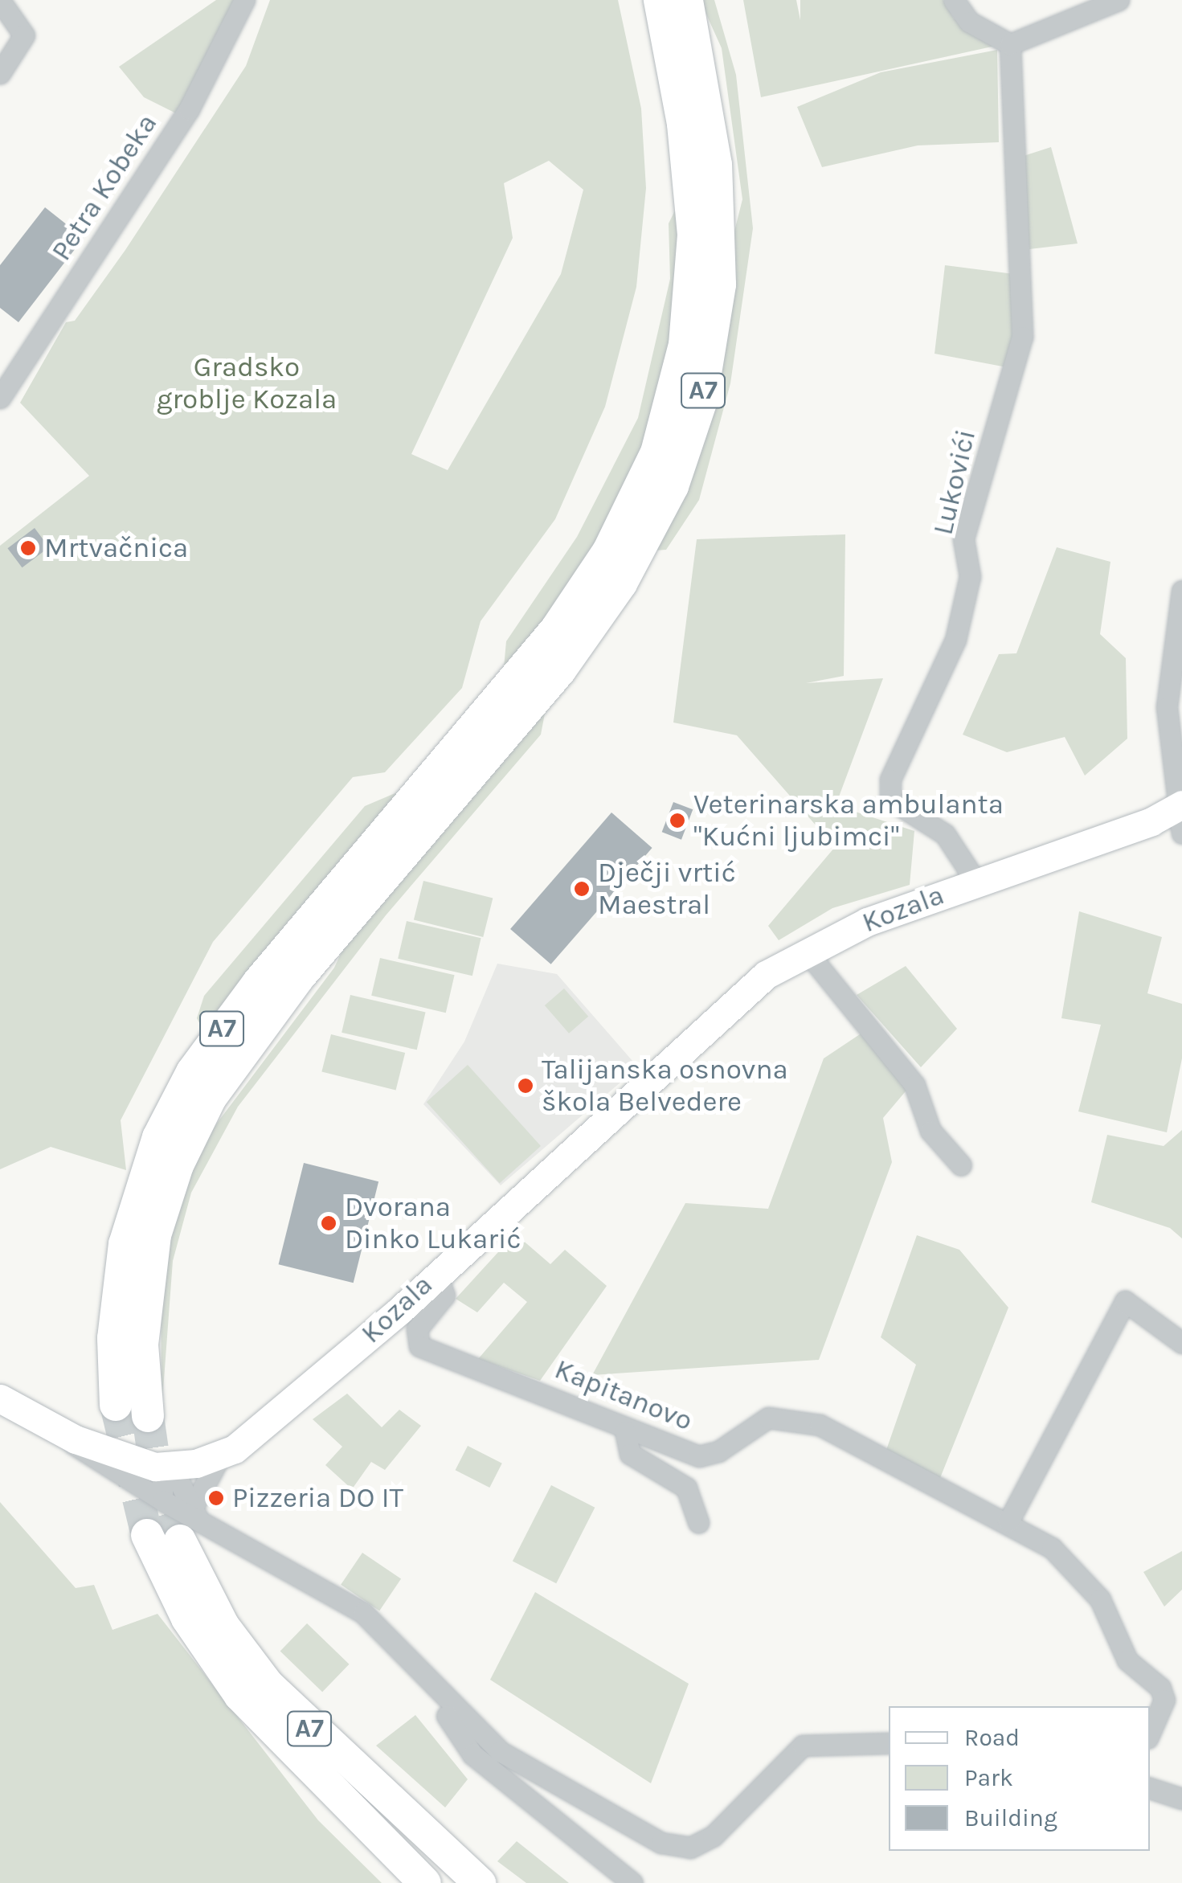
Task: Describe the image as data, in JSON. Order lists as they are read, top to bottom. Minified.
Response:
{"streets":{"highway":["A7"],"main road":["Kozala"],"street":["Petra Kobeka","Lukovići","Kapitanovo"]},"crossings":[["Lukovići","Kozala"],["Kozala","Kapitanovo"]],"parks":["Gradsko groblje Kozala"],"places":["Mrtvačnica","Veterinarska ambulanta \"Kućni ljubimci\"","Dječji vrtić Maestral","Talijanska osnovna škola Belvedere","Dvorana Dinko Lukarić","Pizzeria DO IT"],"legend":["Road","Park","Building"]}
